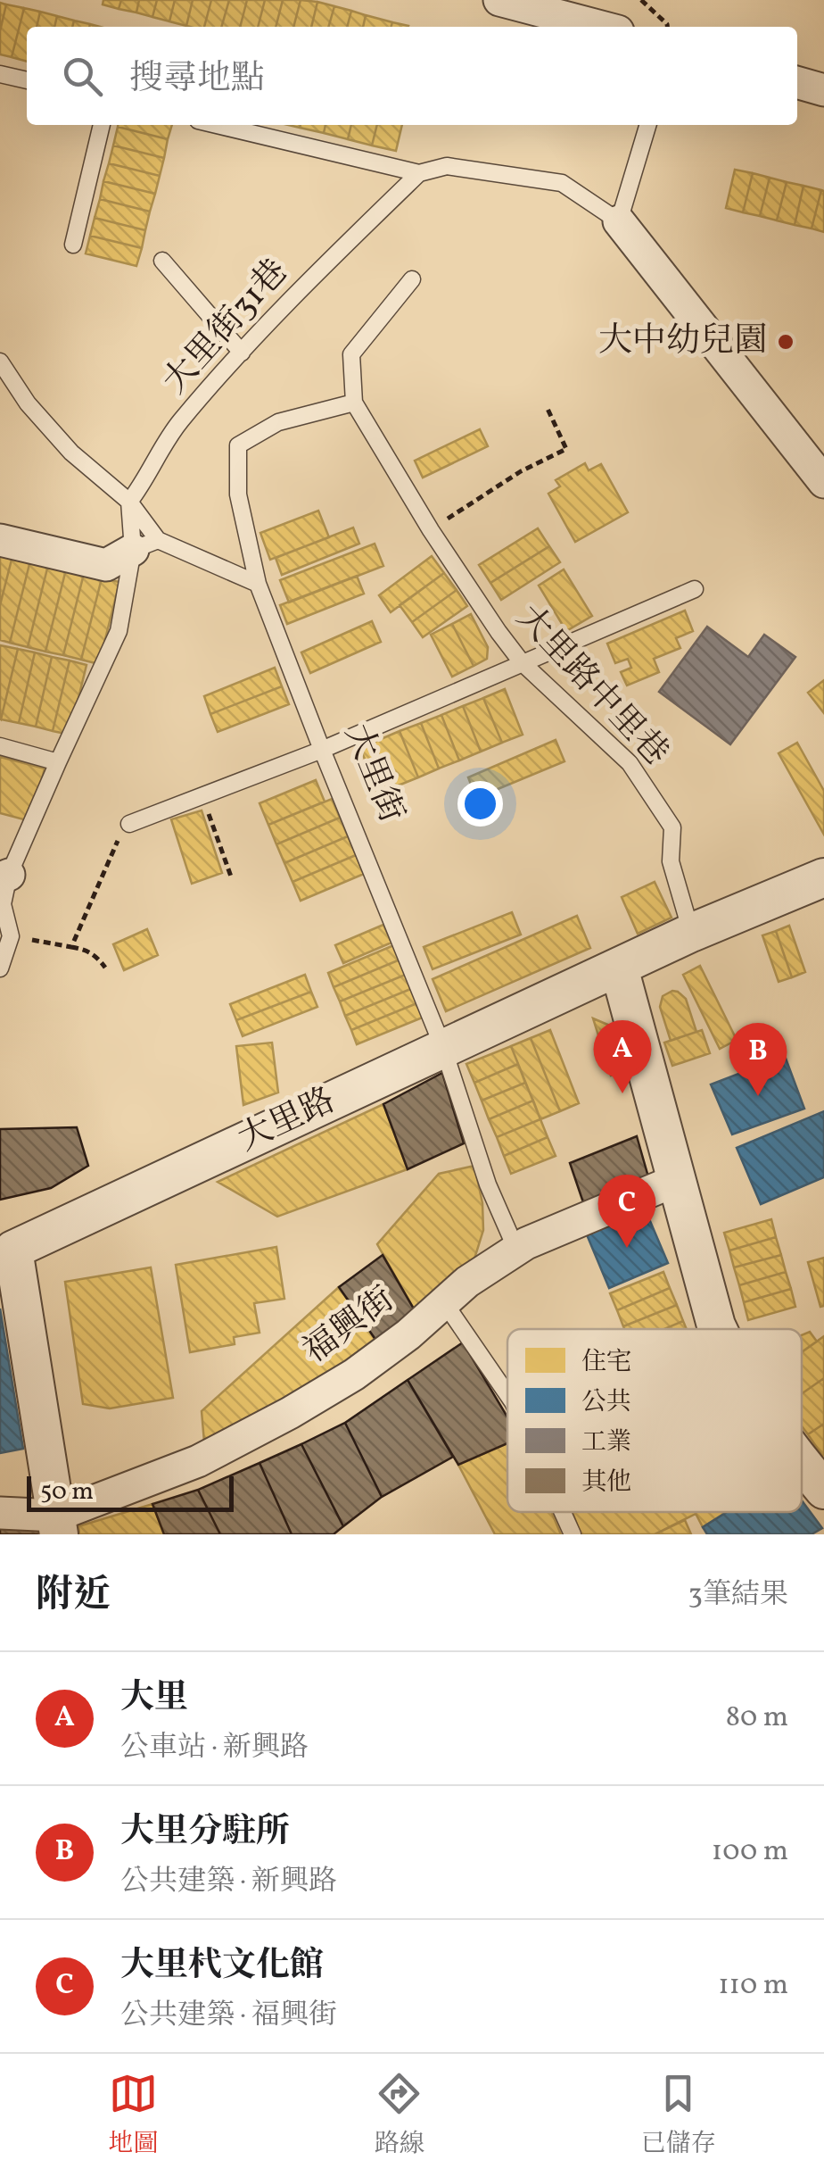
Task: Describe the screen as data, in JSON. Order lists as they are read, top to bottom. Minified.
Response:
{"streets":{"street":["大里路","福興街"],"lane":["大里街31巷","大里路中里巷","大里街"]},"crossings":[["大里路中里巷","大里街"],["大里路中里巷","大里路"],["大里街","大里路"],["大里街","福興街"],["大里路","福興街"]],"places":["大中幼兒園"],"legend":["住宅","公共","工業","其他"],"scale_bar":"50 m","page":{"search":"搜尋地點","pins":["A","B","C"],"scale":"50 m","heading":["附近","3筆結果"],"list":[{"mark":"A","name":"大里","note":"公車站 · 新興路","value":"80 m"},{"mark":"B","name":"大里分駐所","note":"公共建築 · 新興路","value":"100 m"},{"mark":"C","name":"大里杙文化館","note":"公共建築 · 福興街","value":"110 m"}],"nav":["地圖","路線","已儲存"]}}
